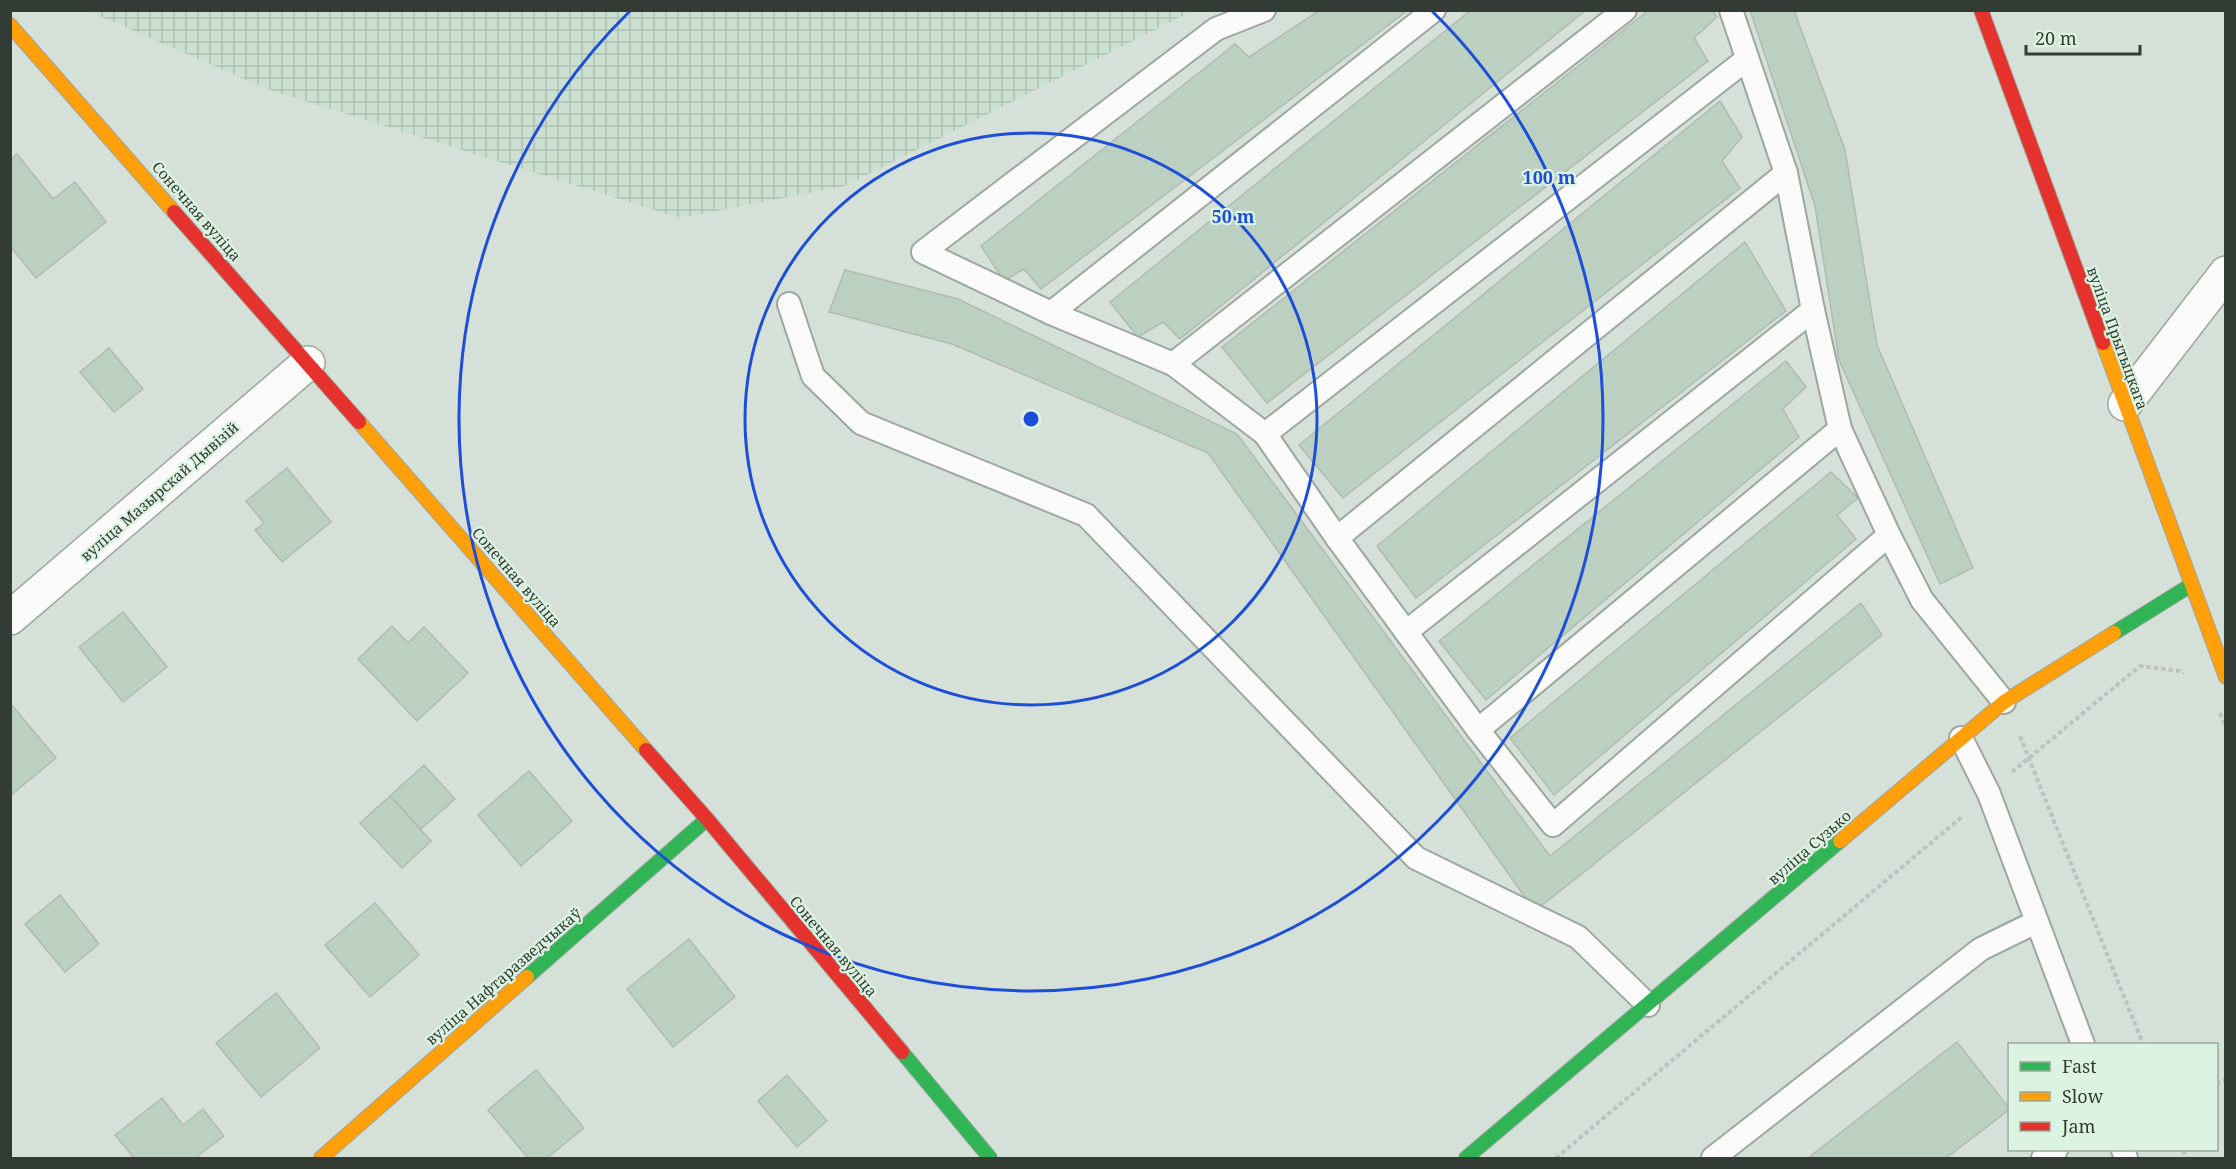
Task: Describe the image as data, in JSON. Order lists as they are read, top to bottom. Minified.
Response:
{"streets":{"street":["Сонечная вуліца","вуліца Прытыцкага","вуліца Мазырскай Дывізій","вуліца Сузько","вуліца Нафтаразведчыкаў"]},"crossings":[["Сонечная вуліца","вуліца Мазырскай Дывізій"],["Сонечная вуліца","вуліца Нафтаразведчыкаў"],["вуліца Прытыцкага","вуліца Сузько"]],"legend":["Fast","Slow","Jam"],"scale_bar":"20 m","rings":["100 m","50 m"]}
